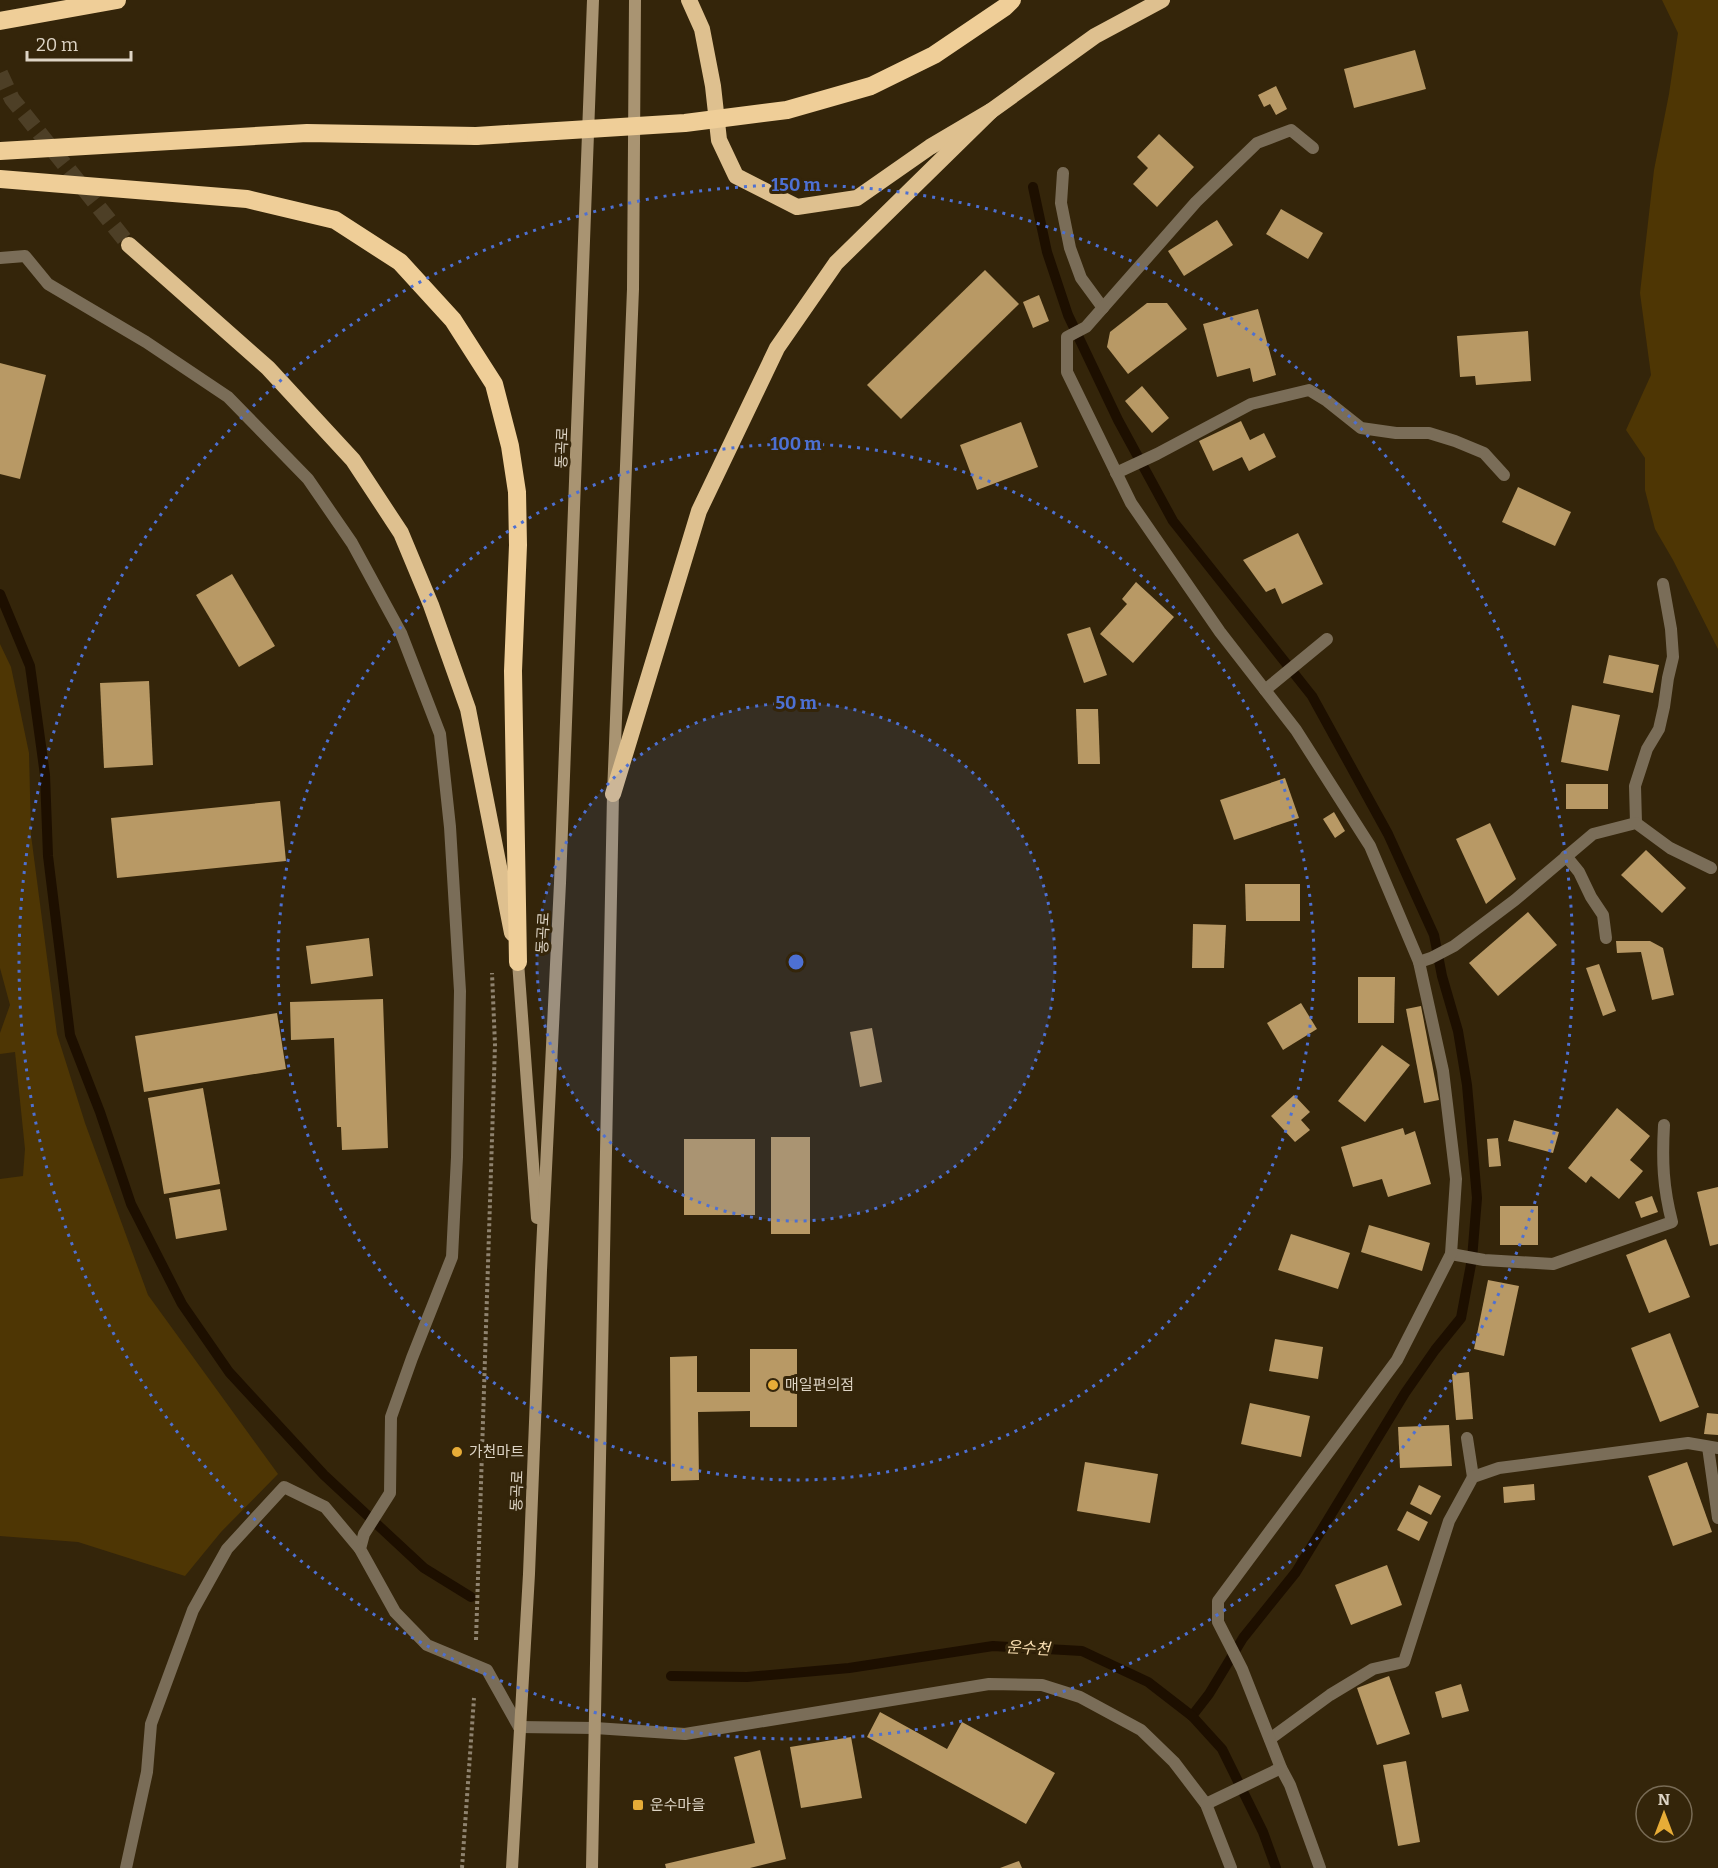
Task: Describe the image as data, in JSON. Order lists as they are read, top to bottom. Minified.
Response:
{"streets":{"main road":["동곡로"]},"water":["운수천"],"places":{"other":["매일편의점","가천마트"],"transit":["운수마을"]},"scale_bar":"20 m","north":"top","rings":["150 m","100 m","50 m"]}
